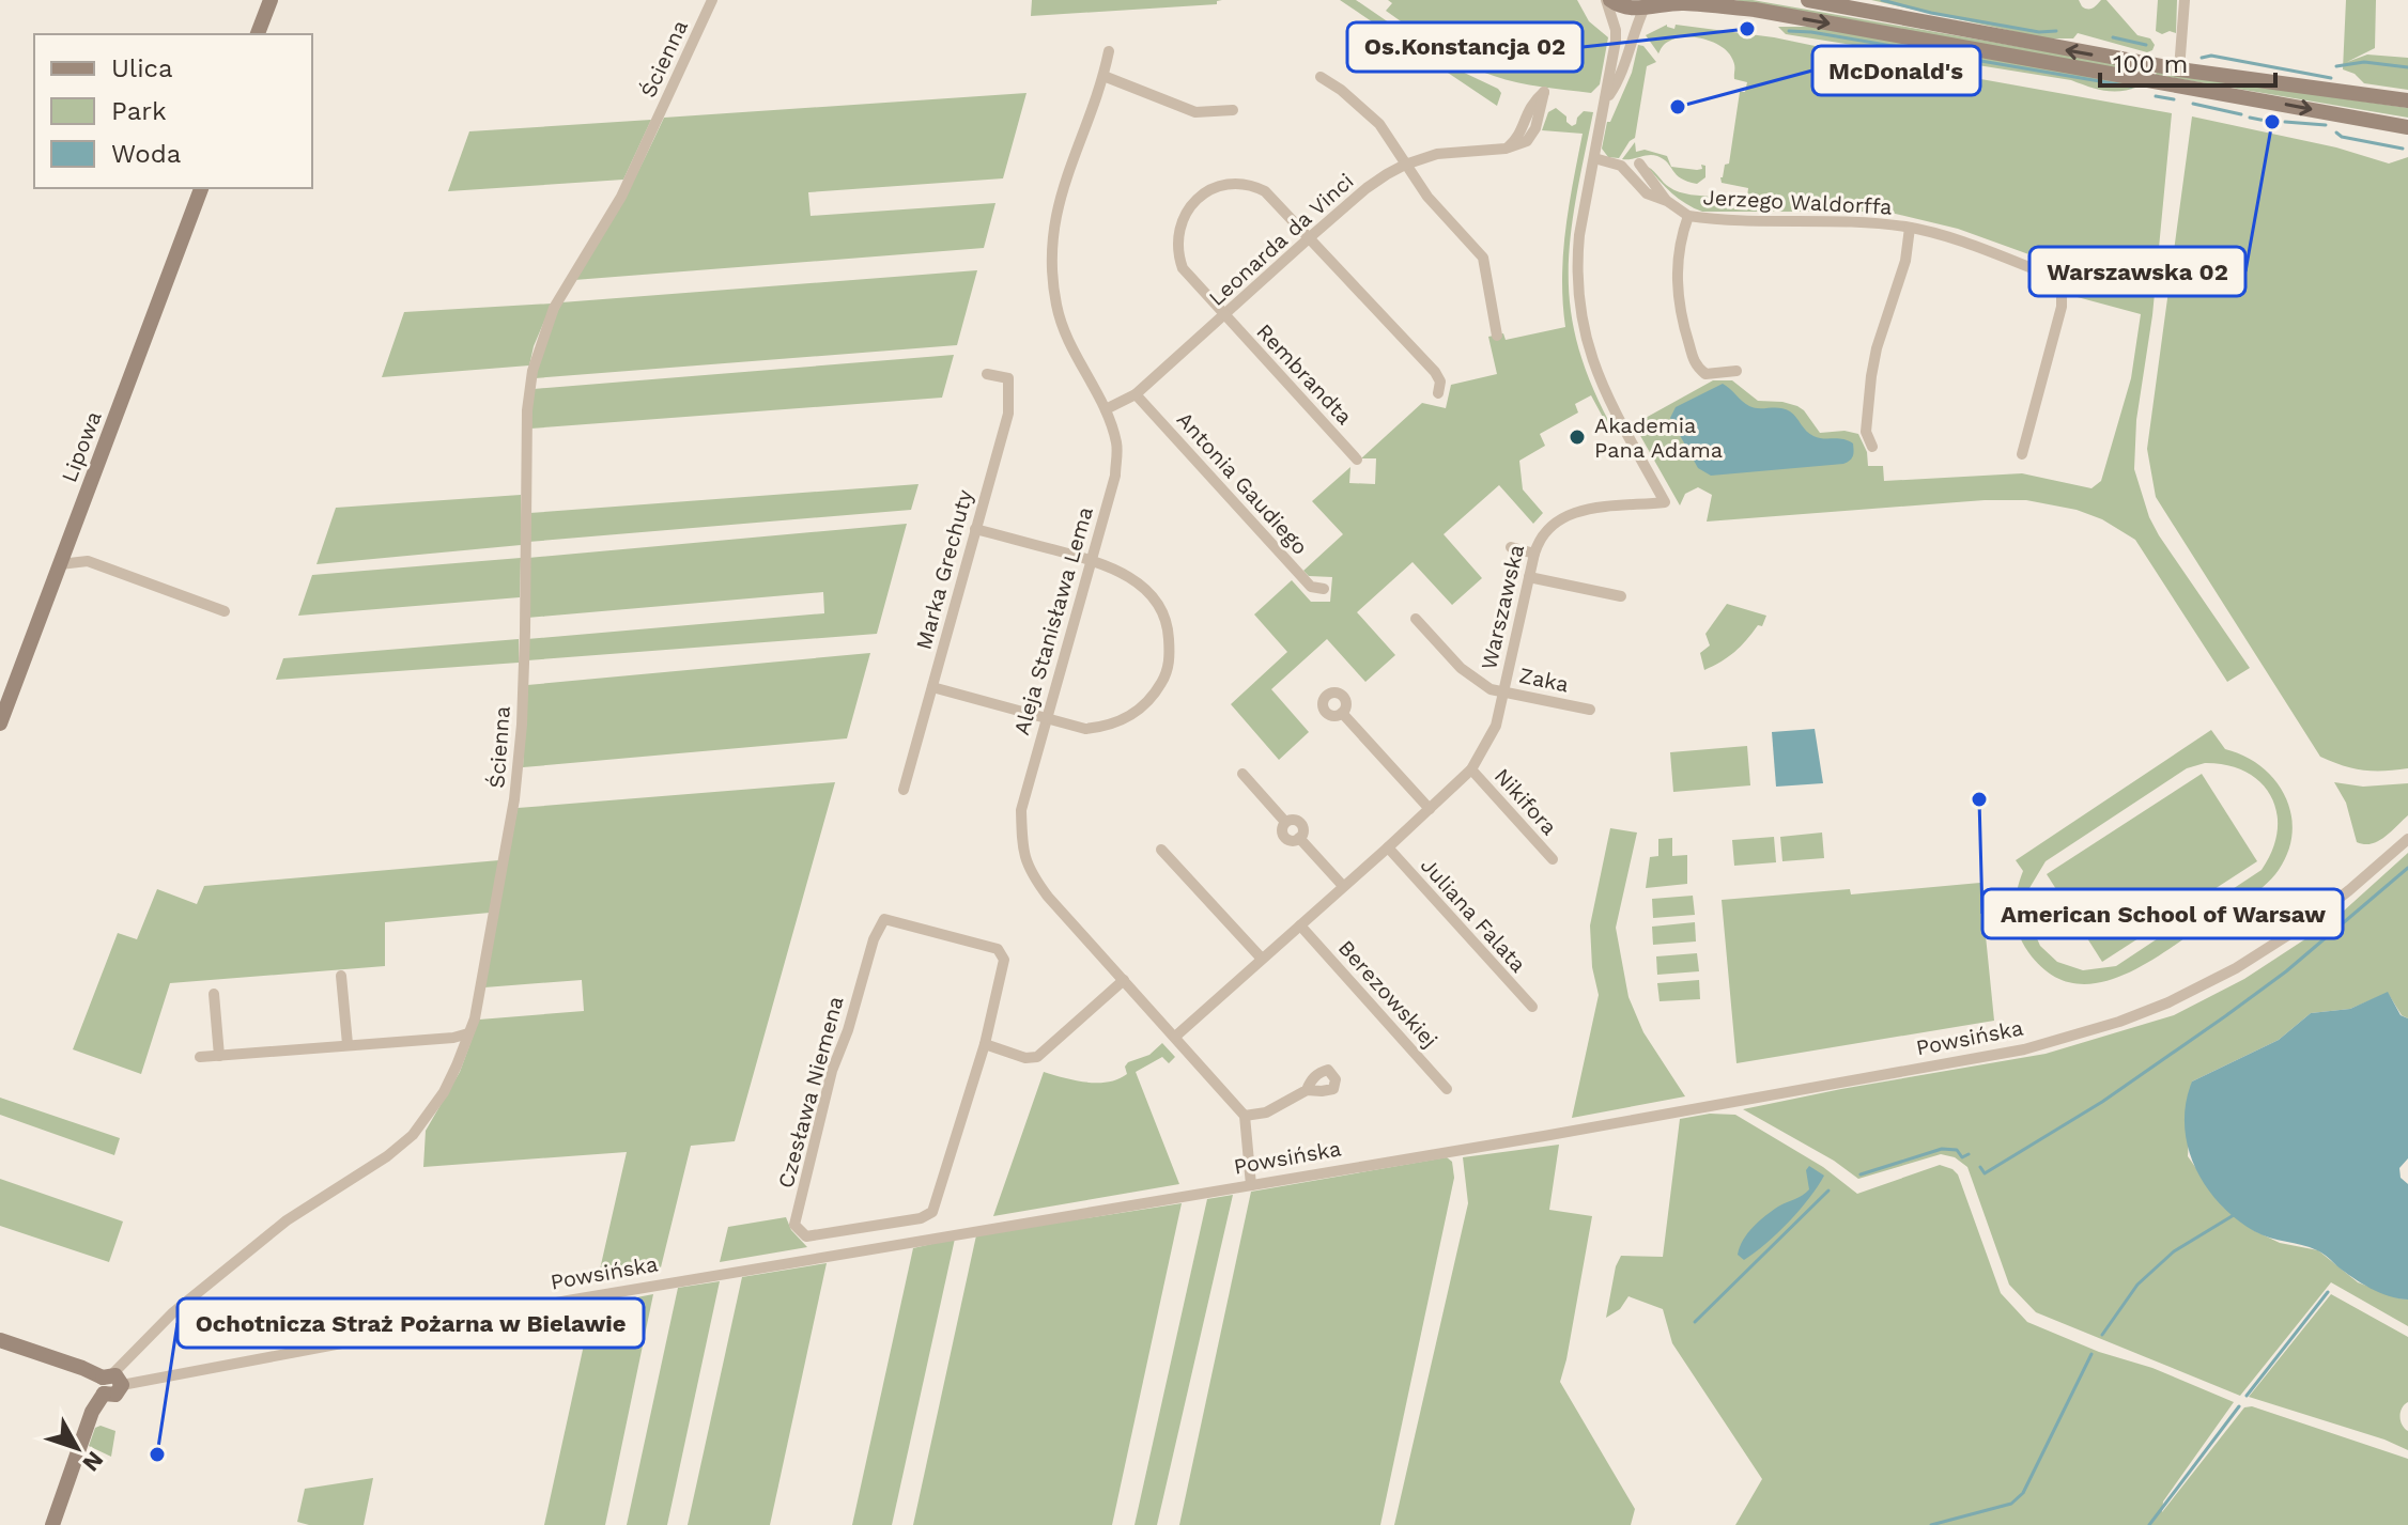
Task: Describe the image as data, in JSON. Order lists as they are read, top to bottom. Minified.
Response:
{"streets":{"main road":["Lipowa"],"street":["Ścienna","Jerzego Waldorffa","Leonarda da Vinci","Rembrandta","Antonia Gaudiego","Marka Grechuty","Warszawska","Aleja Stanisława Lema","Zaka","Nikifora","Juliana Falata","Berezowskiej","Powsińska","Czesława Niemena"]},"crossings":[["Ścienna","Powsińska"],["Jerzego Waldorffa","Warszawska"],["Leonarda da Vinci","Rembrandta"],["Leonarda da Vinci","Antonia Gaudiego"],["Leonarda da Vinci","Aleja Stanisława Lema"],["Warszawska","Aleja Stanisława Lema"],["Warszawska","Zaka"],["Warszawska","Nikifora"],["Warszawska","Juliana Falata"],["Warszawska","Berezowskiej"]],"places":["Os.Konstancja 02","McDonald's","Warszawska 02","Akademia Pana Adama","American School of Warsaw","Ochotnicza Straż Pożarna w Bielawie"],"legend":["Ulica","Park","Woda"],"scale_bar":"100 m","north":"bottom right"}
